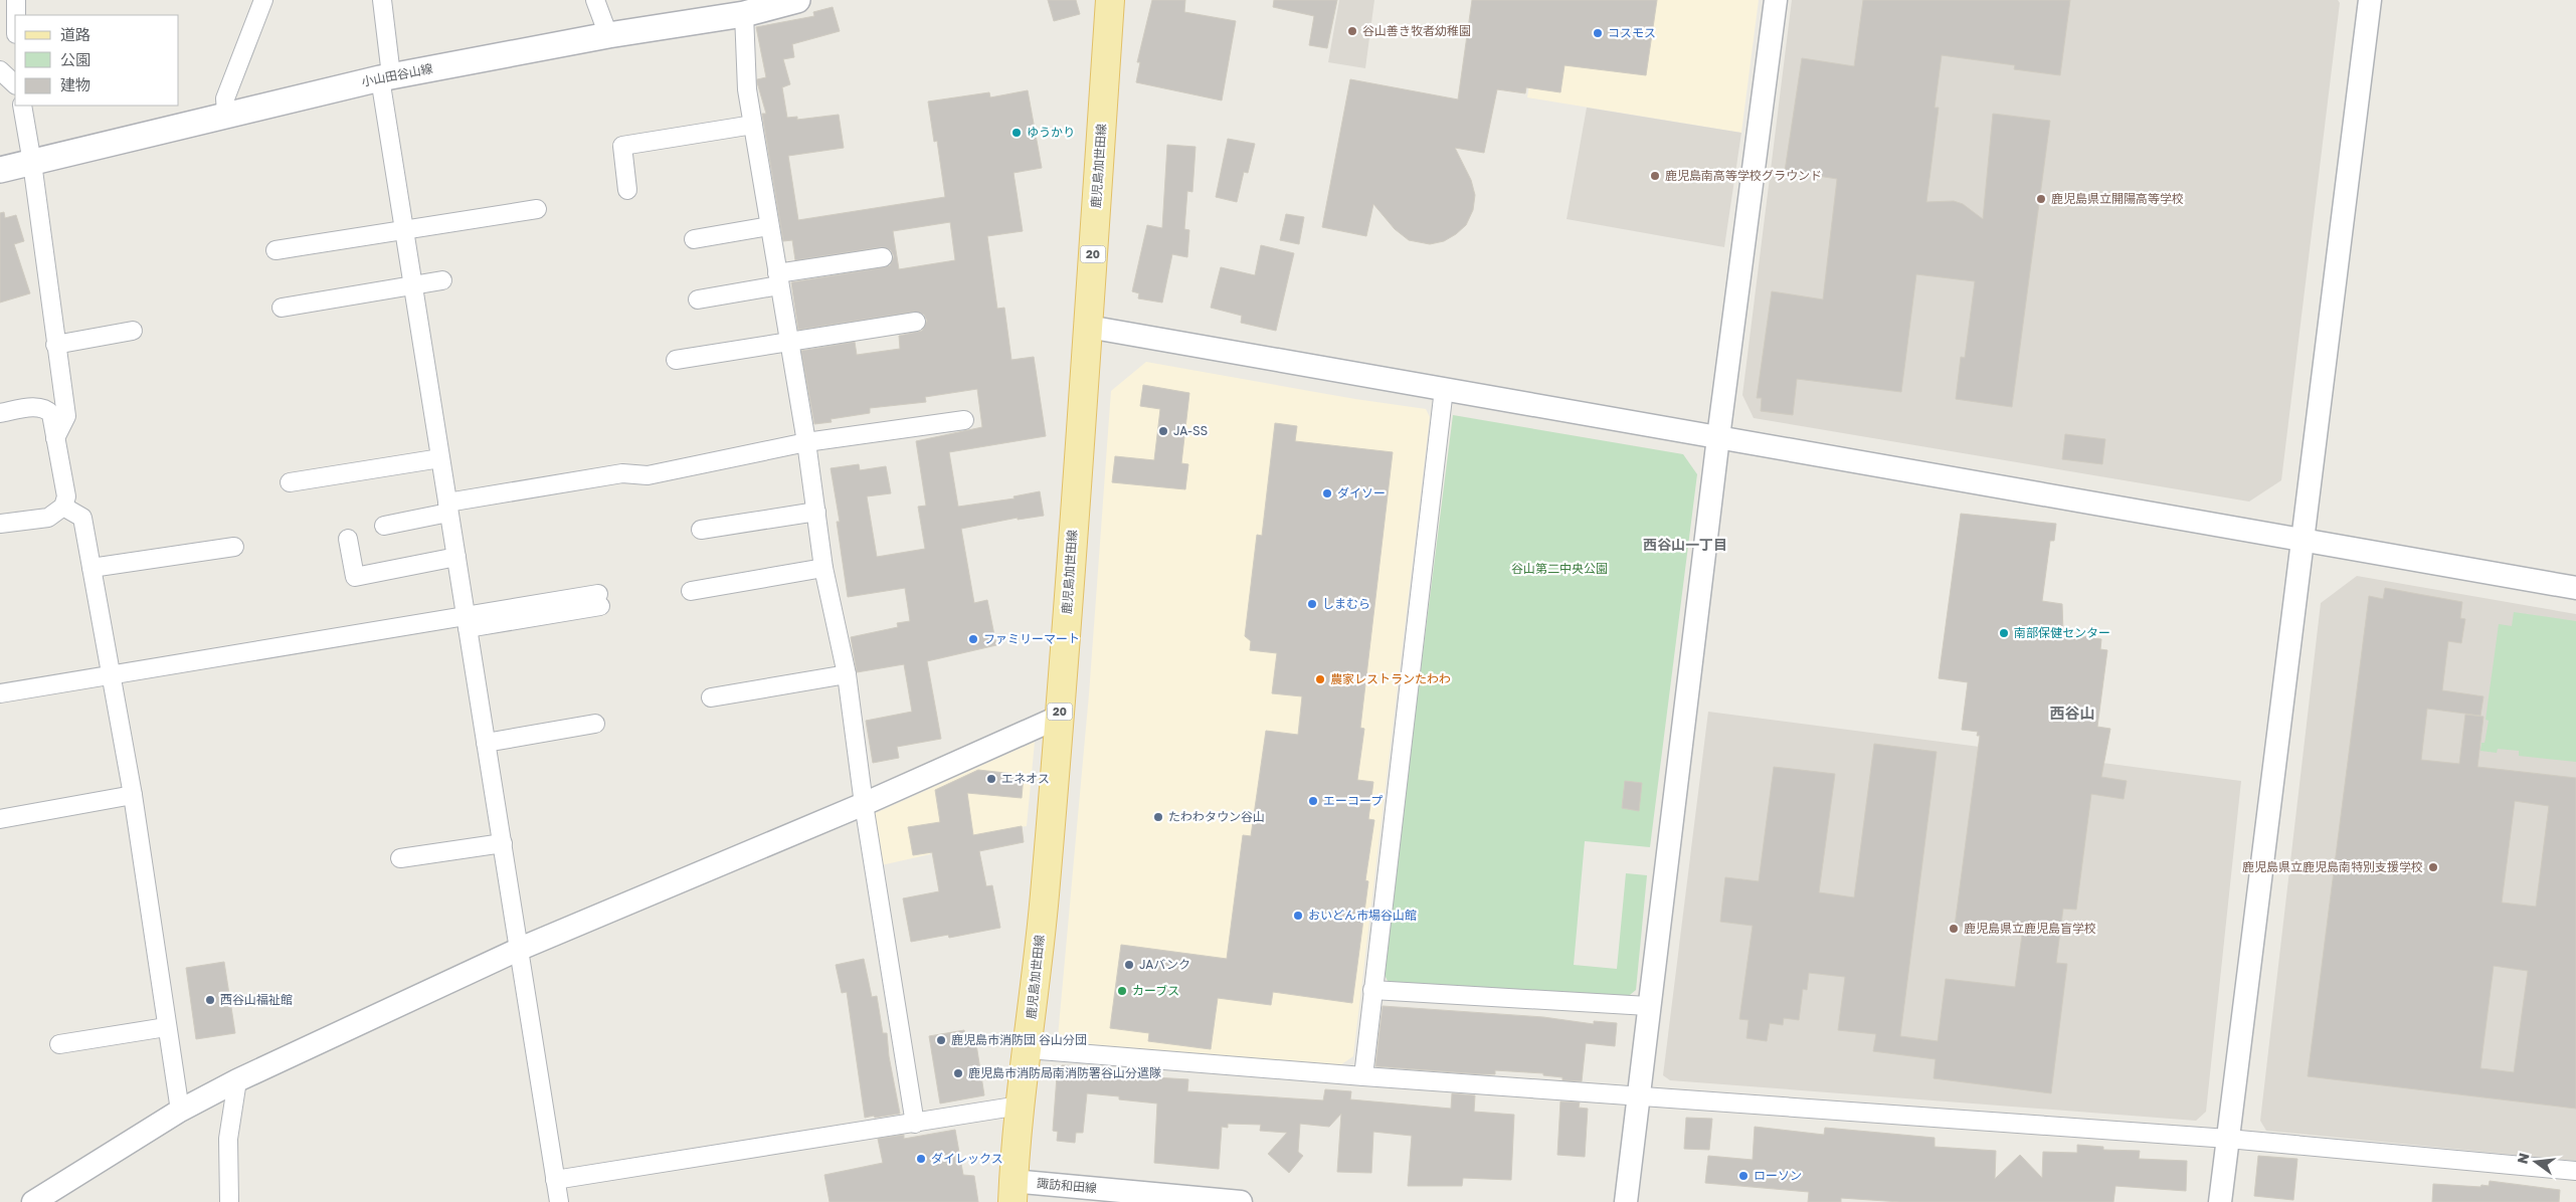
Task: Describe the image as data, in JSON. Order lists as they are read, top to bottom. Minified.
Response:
{"streets":{"main road":["小山田谷山線","鹿児島加世田線","20"],"street":["諏訪和田線"]},"crossings":[["鹿児島加世田線","諏訪和田線"]],"districts":["西谷山一丁目","西谷山"],"parks":["谷山第二中央公園"],"places":["谷山善き牧者幼稚園","コスモス","ゆうかり","鹿児島南高等学校グラウンド","鹿児島県立開陽高等学校","JA-SS","ダイソー","しまむら","南部保健センター","ファミリーマート","農家レストランたわわ","エネオス","エーコープ","たわわタウン谷山","鹿児島県立鹿児島南特別支援学校","おいどん市場谷山館","鹿児島県立鹿児島盲学校","JAバンク","カーブス","西谷山福祉館","鹿児島市消防団 谷山分団","鹿児島市消防局南消防署谷山分遣隊","ダイレックス","ローソン"],"legend":["道路","公園","建物"],"north":"left"}
